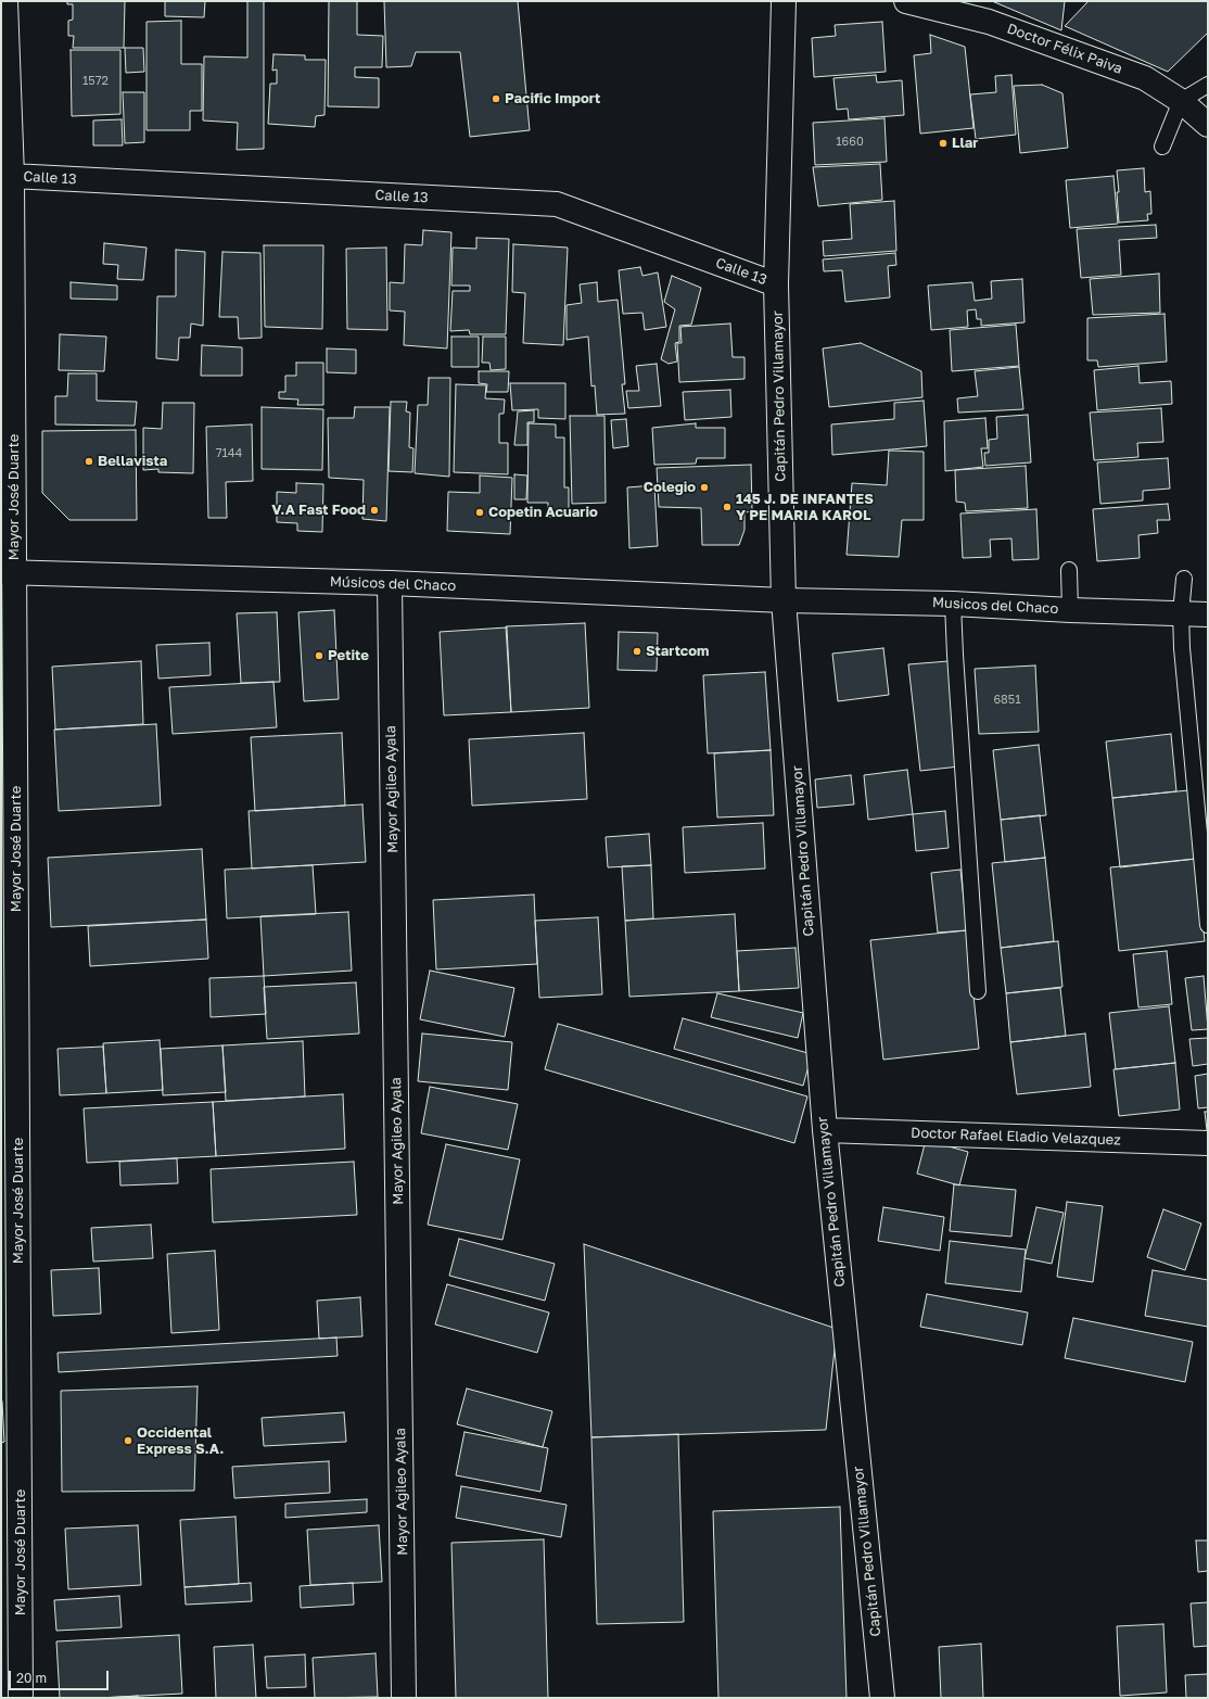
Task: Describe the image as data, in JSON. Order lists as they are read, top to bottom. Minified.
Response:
{"streets":{"street":["Doctor Félix Paiva","Calle 13","Capitán Pedro Villamayor","Mayor José Duarte","Músicos del Chaco","Musicos del Chaco","Mayor Agileo Ayala","Doctor Rafael Eladio Velazquez"]},"crossings":[["Calle 13","Capitán Pedro Villamayor"],["Calle 13","Mayor José Duarte"],["Capitán Pedro Villamayor","Músicos del Chaco"],["Capitán Pedro Villamayor","Musicos del Chaco"],["Capitán Pedro Villamayor","Doctor Rafael Eladio Velazquez"],["Mayor José Duarte","Músicos del Chaco"],["Músicos del Chaco","Musicos del Chaco"],["Músicos del Chaco","Mayor Agileo Ayala"]],"places":["Pacific Import","Llar","Bellavista","Colegio","145 J. DE INFANTES Y PE MARIA KAROL","V.A Fast Food","Copetin Acuario","Startcom","Petite","Occidental Express S.A."],"house_numbers":["1572","1660","7144","6851"],"scale_bar":"20 m"}
